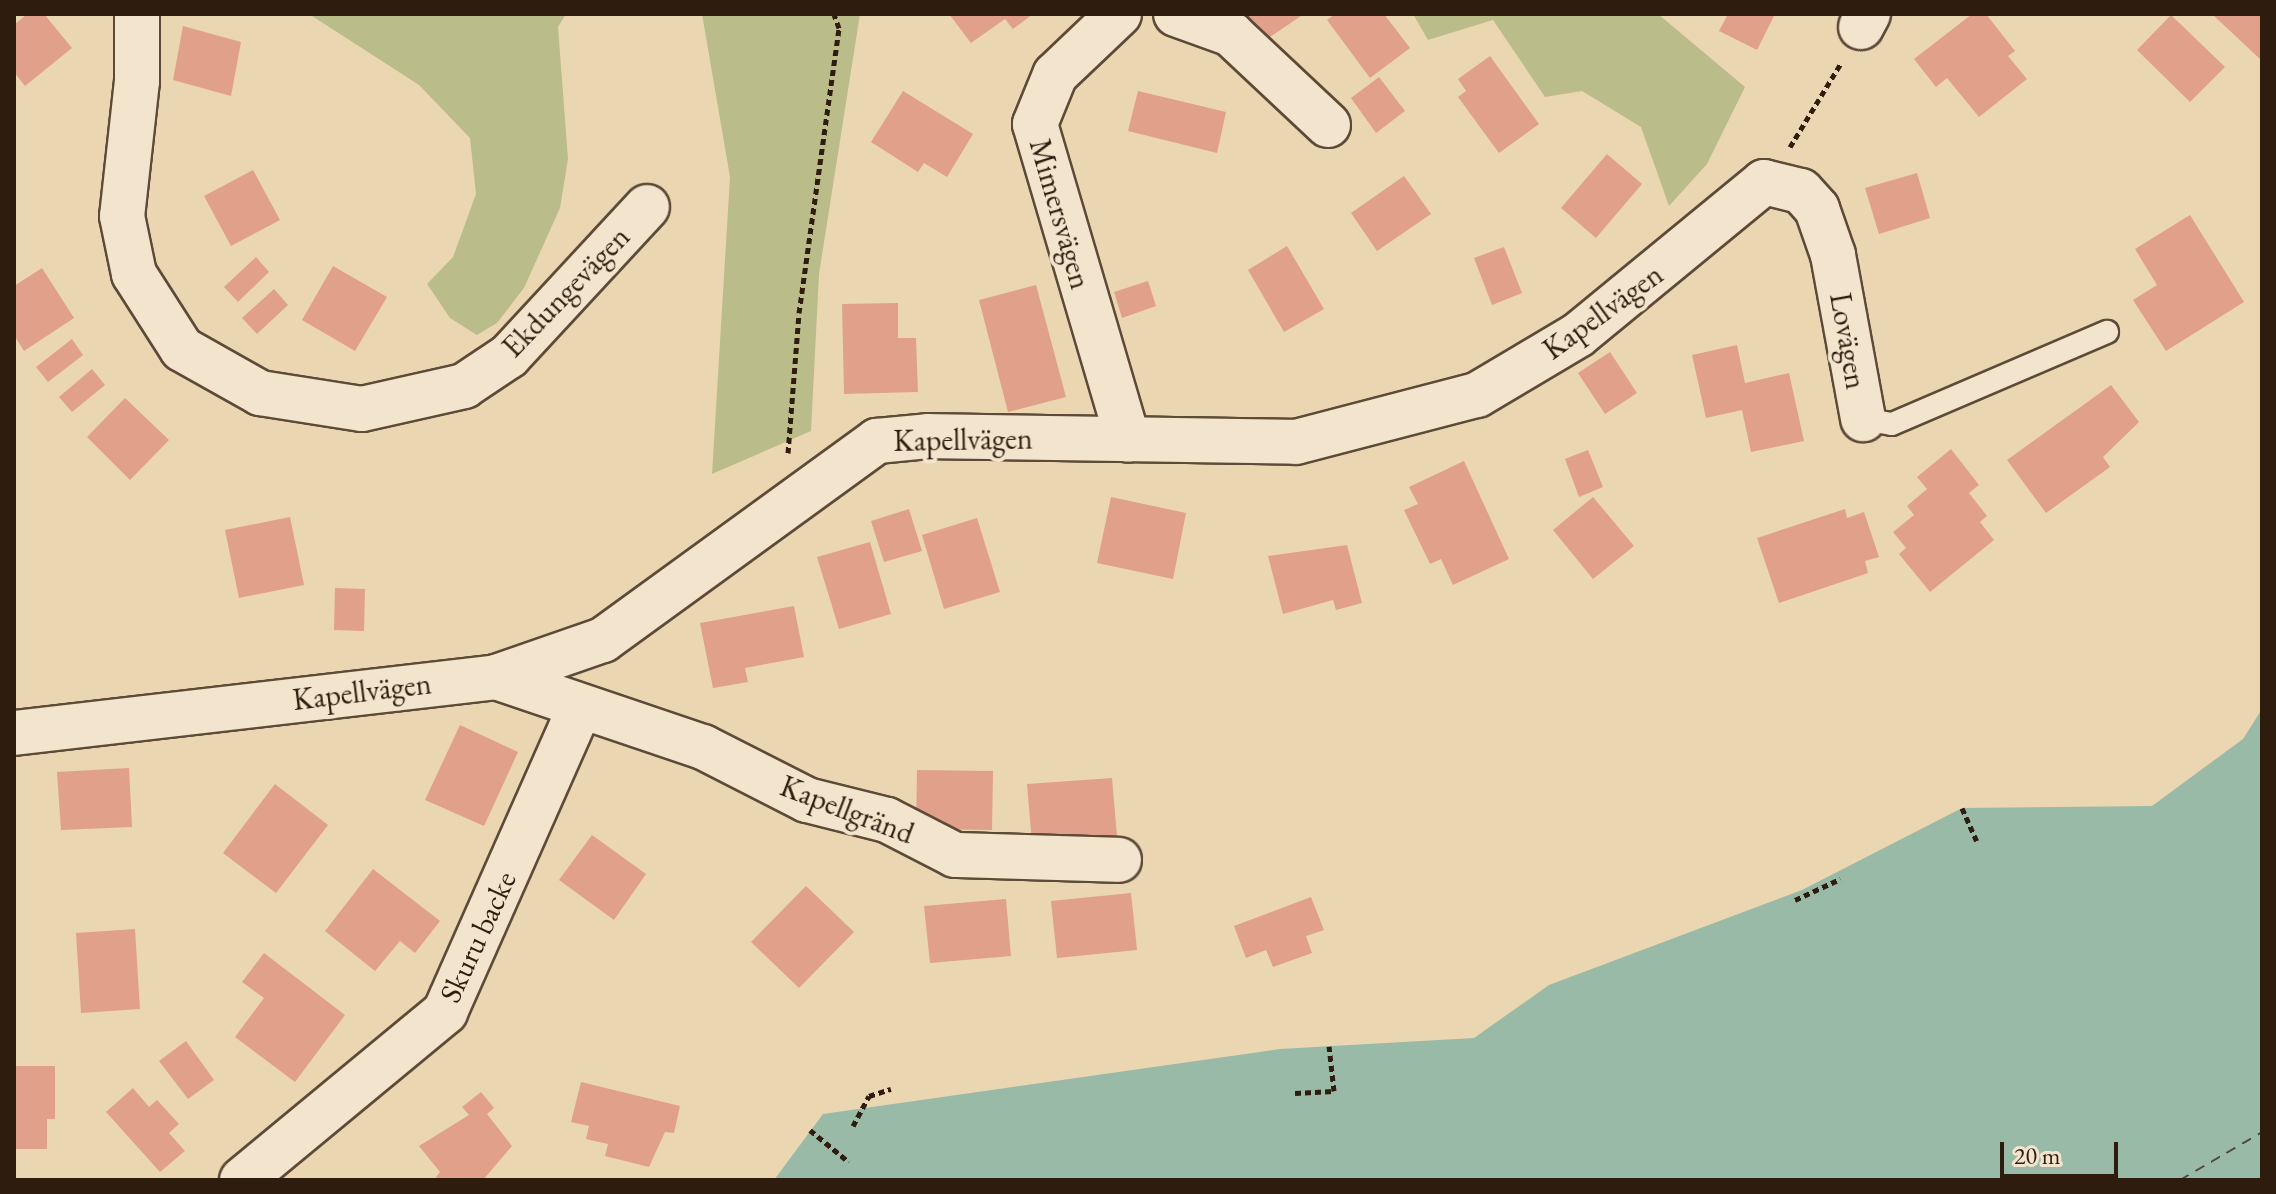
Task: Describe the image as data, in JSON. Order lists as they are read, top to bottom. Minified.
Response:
{"streets":{"street":["Mimersvägen","Ekdungevägen","Kapellvägen","Lovägen","Kapellgränd","Skuru backe"]},"crossings":[["Mimersvägen","Kapellvägen"],["Kapellvägen","Lovägen"],["Kapellvägen","Kapellgränd"],["Kapellgränd","Skuru backe"]],"scale_bar":"20 m"}
